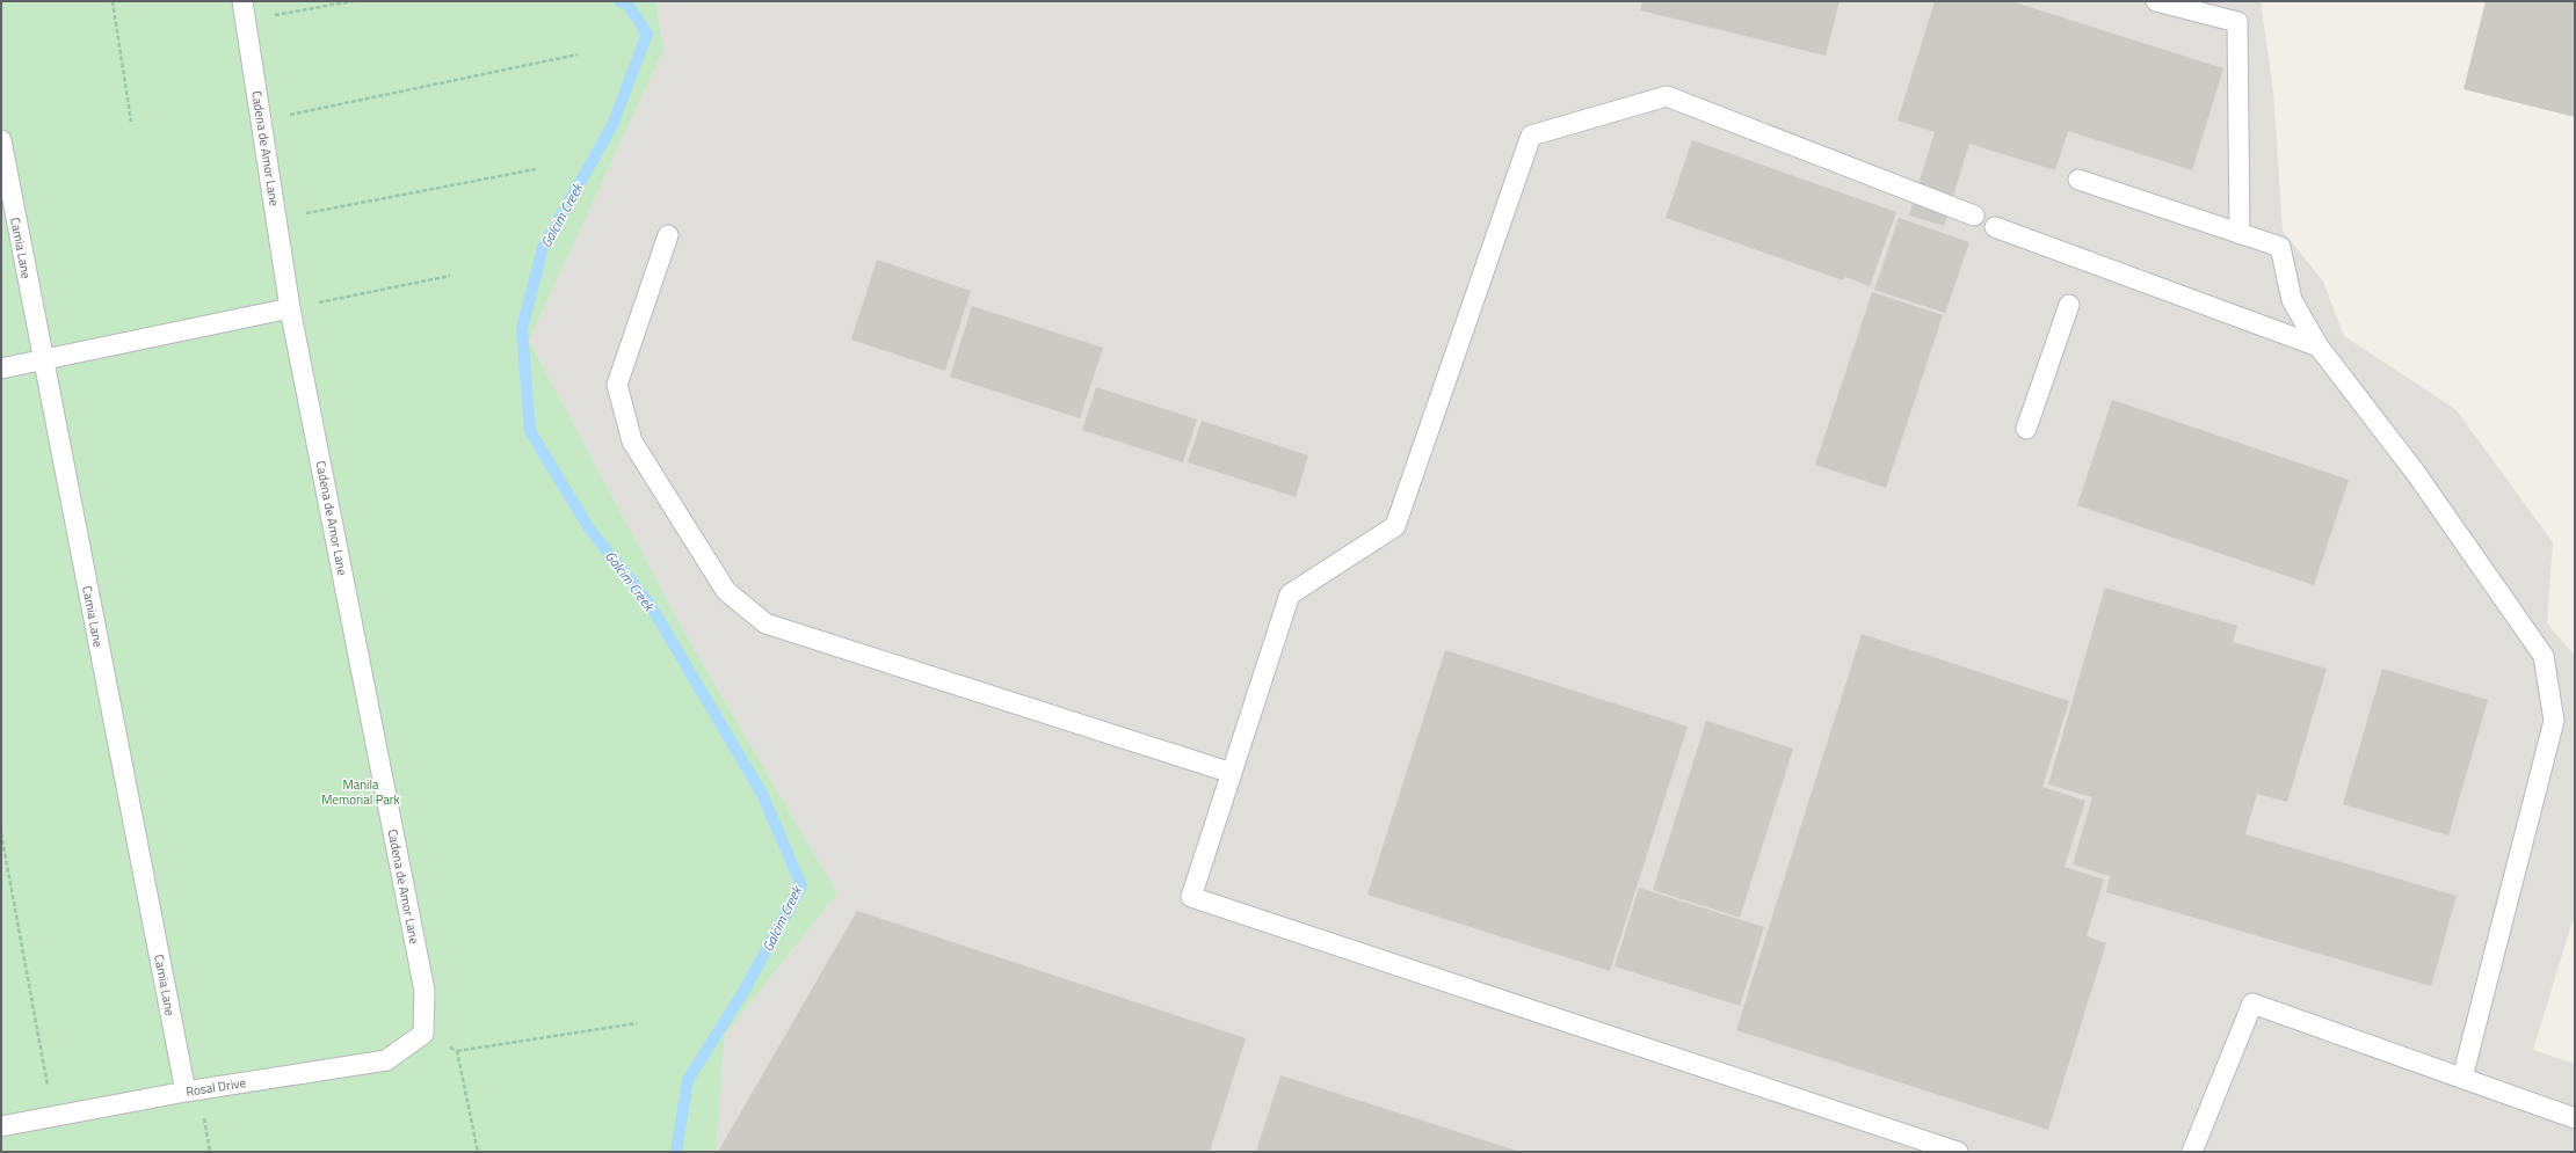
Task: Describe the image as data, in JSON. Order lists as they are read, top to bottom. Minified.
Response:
{"streets":{"lane":["Cadena de Amor Lane","Camia Lane","Rosal Drive"]},"crossings":[["Cadena de Amor Lane","Rosal Drive"],["Camia Lane","Rosal Drive"]],"water":["Galcim Creek"],"parks":["Manila Memorial Park"]}
